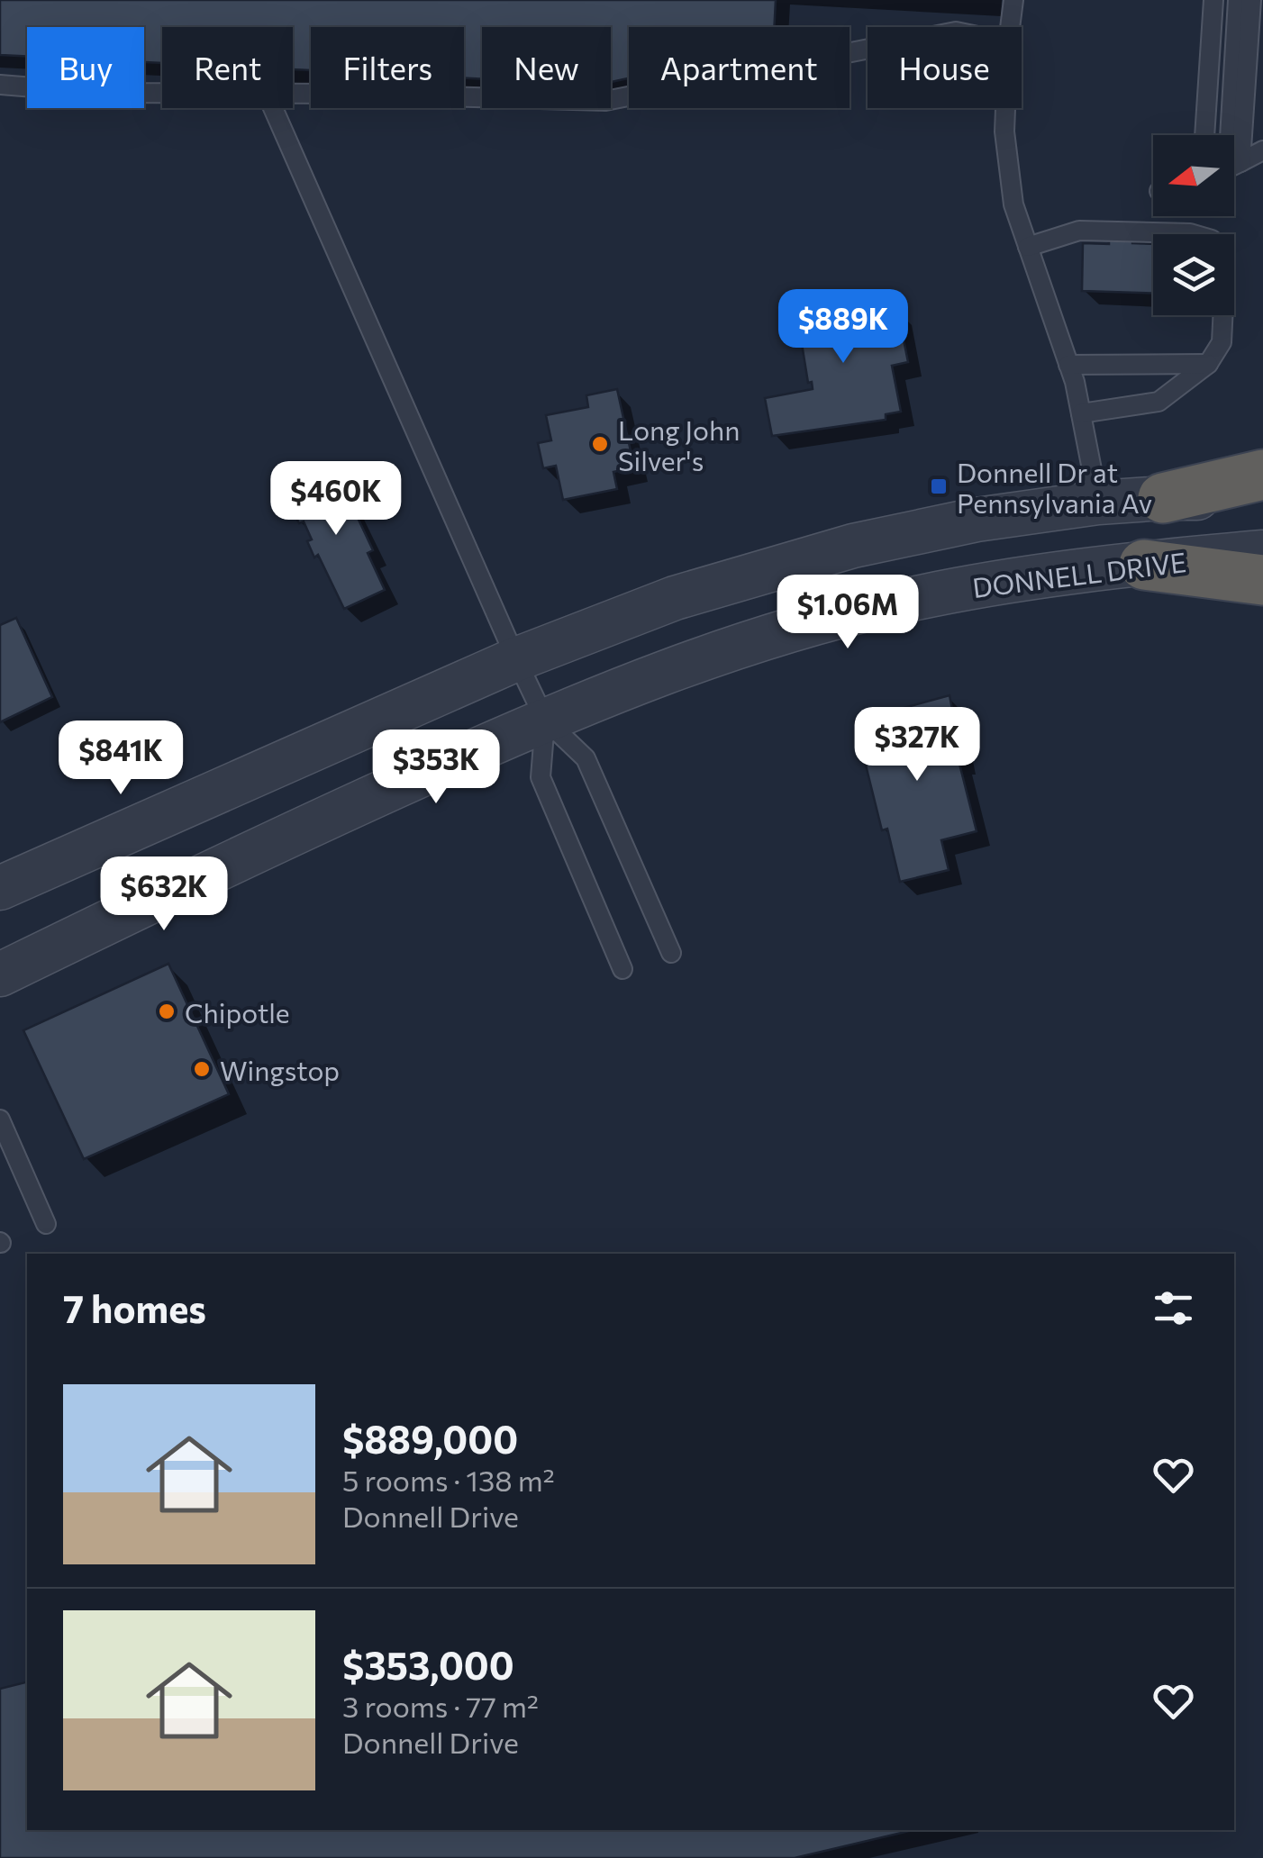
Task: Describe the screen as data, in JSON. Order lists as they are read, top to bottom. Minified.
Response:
{"streets":{"street":["DONNELL DRIVE"]},"places":{"other":["Long John Silver's","Chipotle","Wingstop"],"transit":["Donnell Dr at Pennsylvania Av"]},"north":"left","page":{"chip":["Buy","Rent","Filters","New","Apartment","House"],"price":["$889K","$460K","$1.06M","$327K","$841K","$353K","$632K"],"heading":"7 homes","list":[{"name":"$889,000","note":"5 rooms · 138 m² · Donnell Drive"},{"name":"$353,000","note":"3 rooms · 77 m² · Donnell Drive"}]}}
